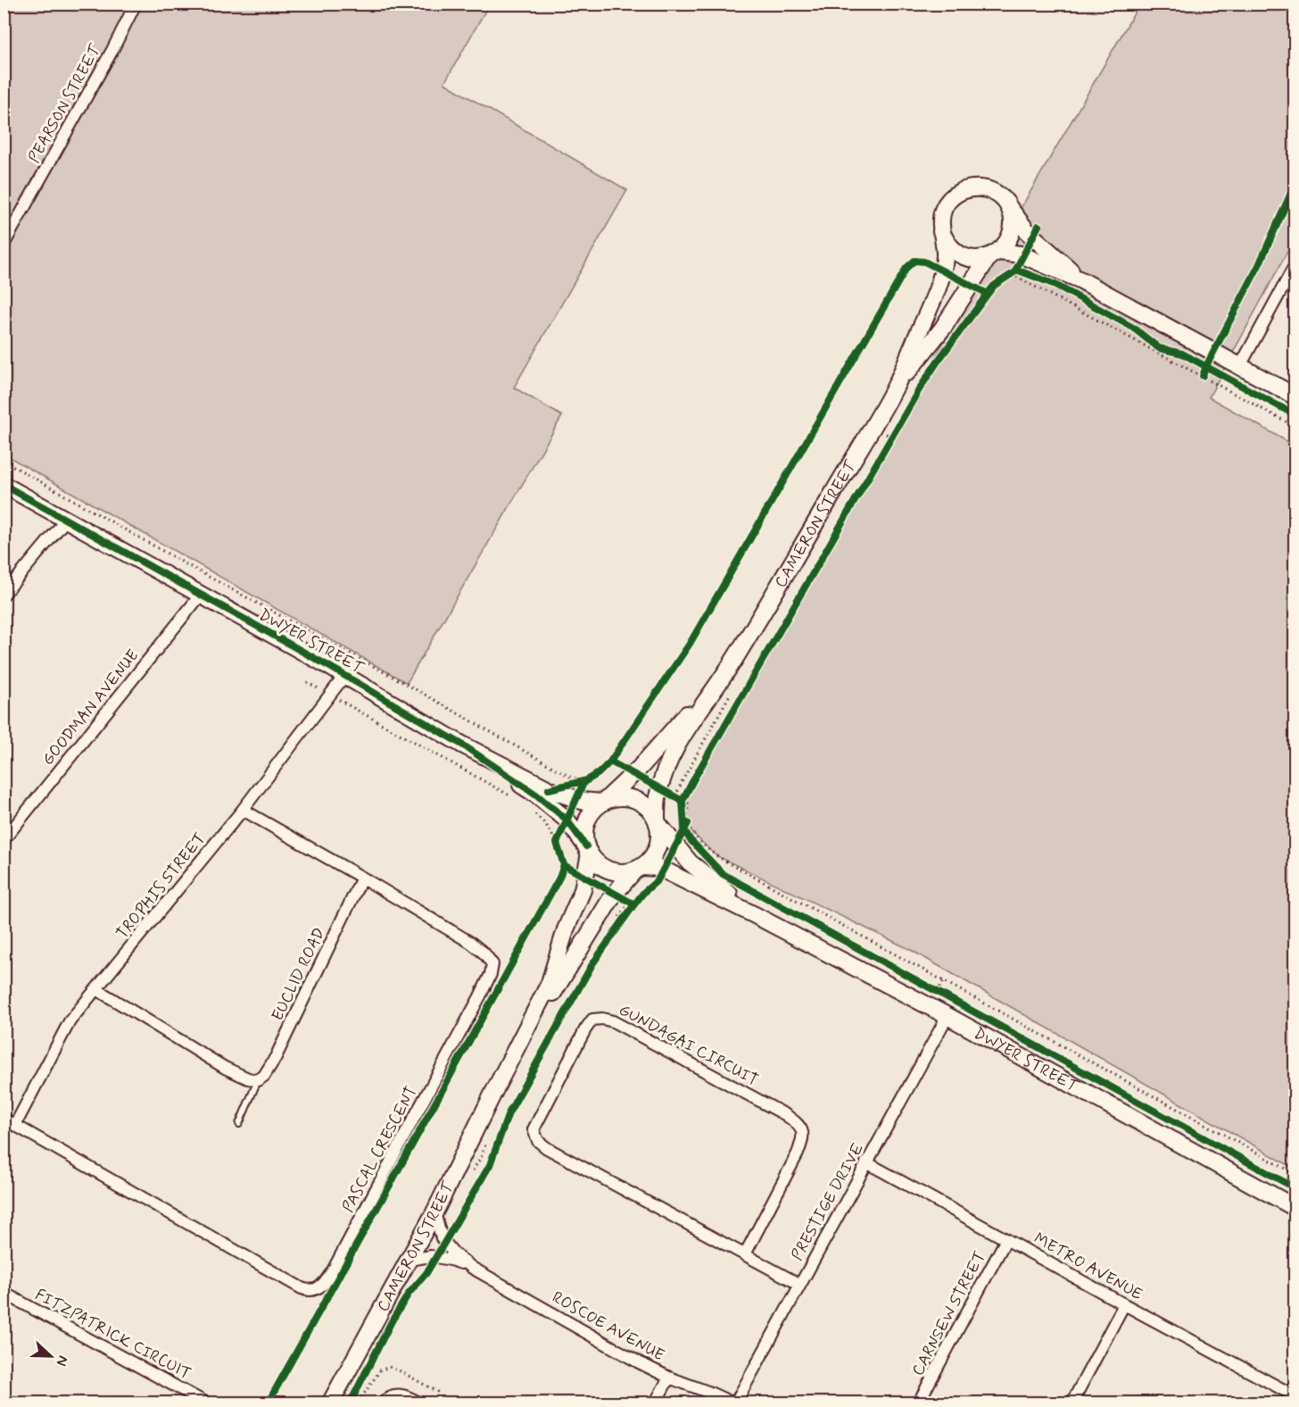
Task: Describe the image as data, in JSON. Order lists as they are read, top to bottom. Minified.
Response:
{"streets":{"street":["PEARSON STREET","CAMERON STREET","DWYER STREET","GOODMAN AVENUE","TROPHIS STREET","EUCLID ROAD","GUNDAGAI CIRCUIT","PASCAL CRESCENT","PRESTIGE DRIVE","METRO AVENUE","CARNSEW STREET","ROSCOE AVENUE","FITZPATRICK CIRCUIT"]},"crossings":[["CAMERON STREET","DWYER STREET"],["DWYER STREET","GOODMAN AVENUE"],["DWYER STREET","TROPHIS STREET"],["DWYER STREET","PRESTIGE DRIVE"],["TROPHIS STREET","PASCAL CRESCENT"],["EUCLID ROAD","PASCAL CRESCENT"],["GUNDAGAI CIRCUIT","PRESTIGE DRIVE"],["PRESTIGE DRIVE","METRO AVENUE"],["PRESTIGE DRIVE","ROSCOE AVENUE"],["METRO AVENUE","CARNSEW STREET"]],"north":"right"}
